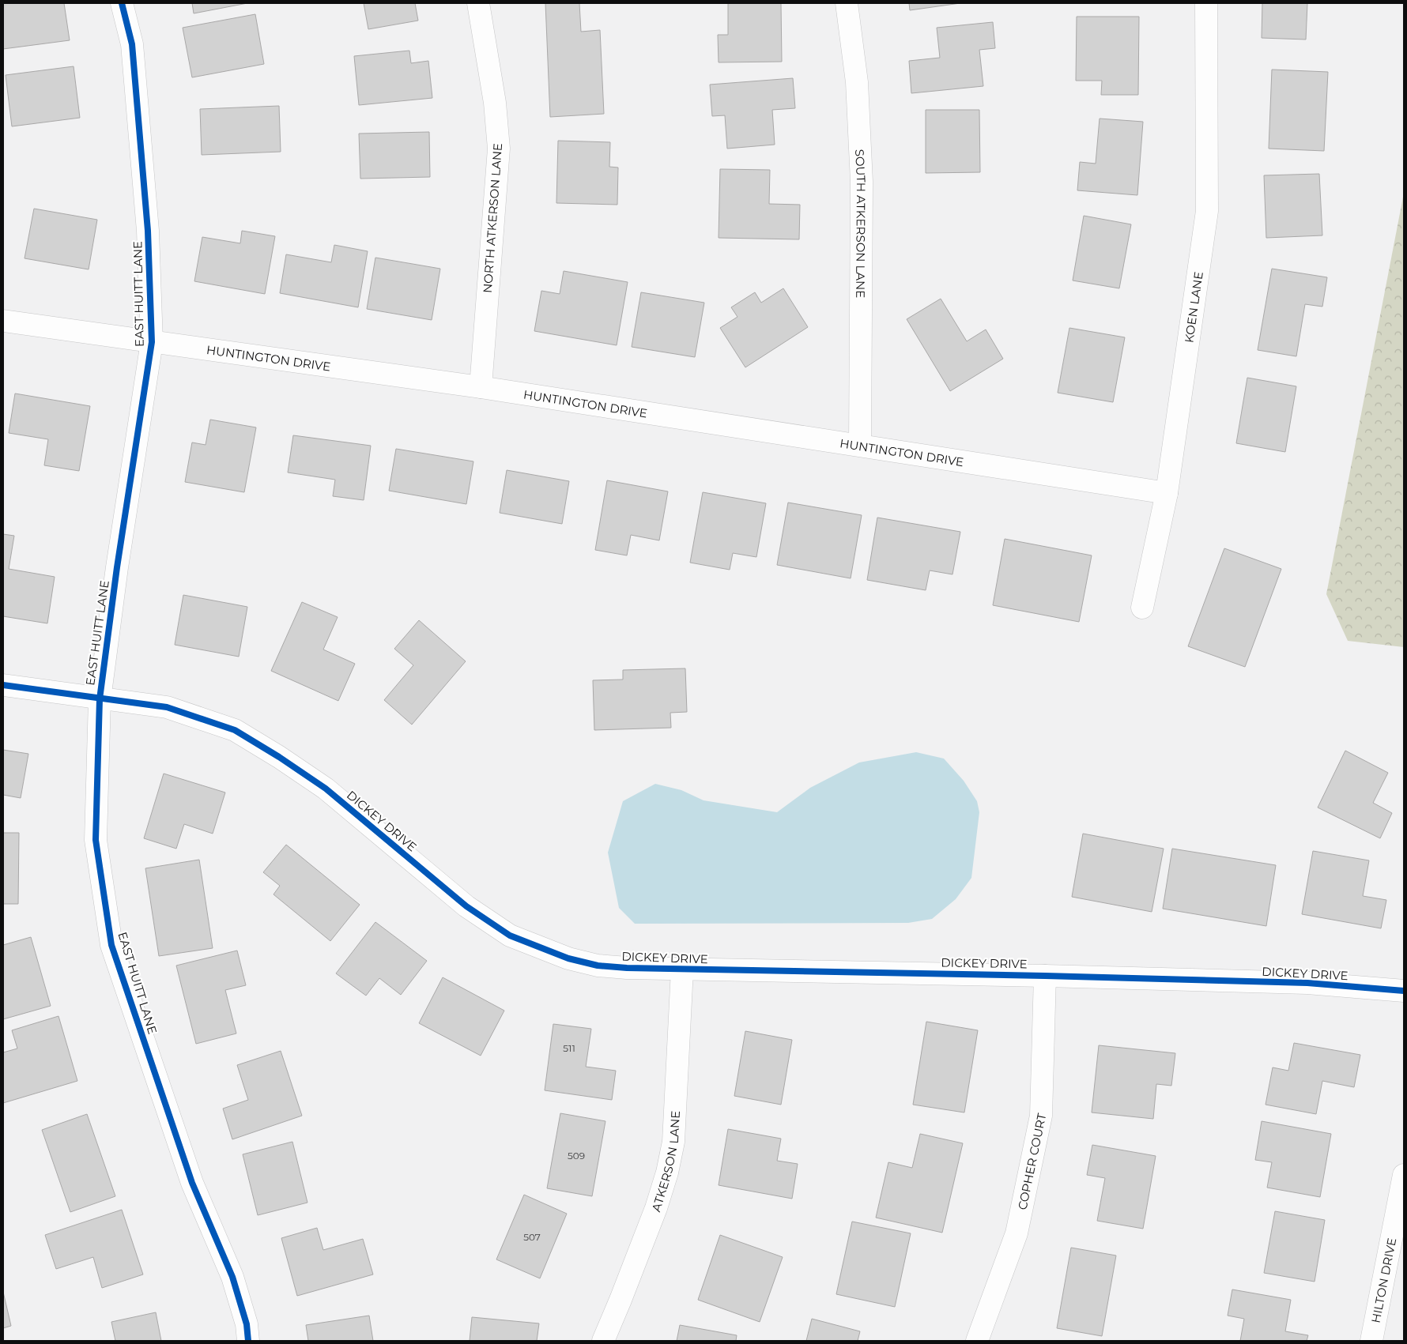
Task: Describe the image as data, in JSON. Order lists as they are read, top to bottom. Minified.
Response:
{"streets":{"street":["NORTH ATKERSON LANE","SOUTH ATKERSON LANE","EAST HUITT LANE","KOEN LANE","HUNTINGTON DRIVE","DICKEY DRIVE","ATKERSON LANE","COPHER COURT","HILTON DRIVE"]},"crossings":[["NORTH ATKERSON LANE","HUNTINGTON DRIVE"],["SOUTH ATKERSON LANE","HUNTINGTON DRIVE"],["EAST HUITT LANE","HUNTINGTON DRIVE"],["EAST HUITT LANE","DICKEY DRIVE"],["KOEN LANE","HUNTINGTON DRIVE"],["DICKEY DRIVE","ATKERSON LANE"],["DICKEY DRIVE","COPHER COURT"]],"house_numbers":["511","509","507"]}
